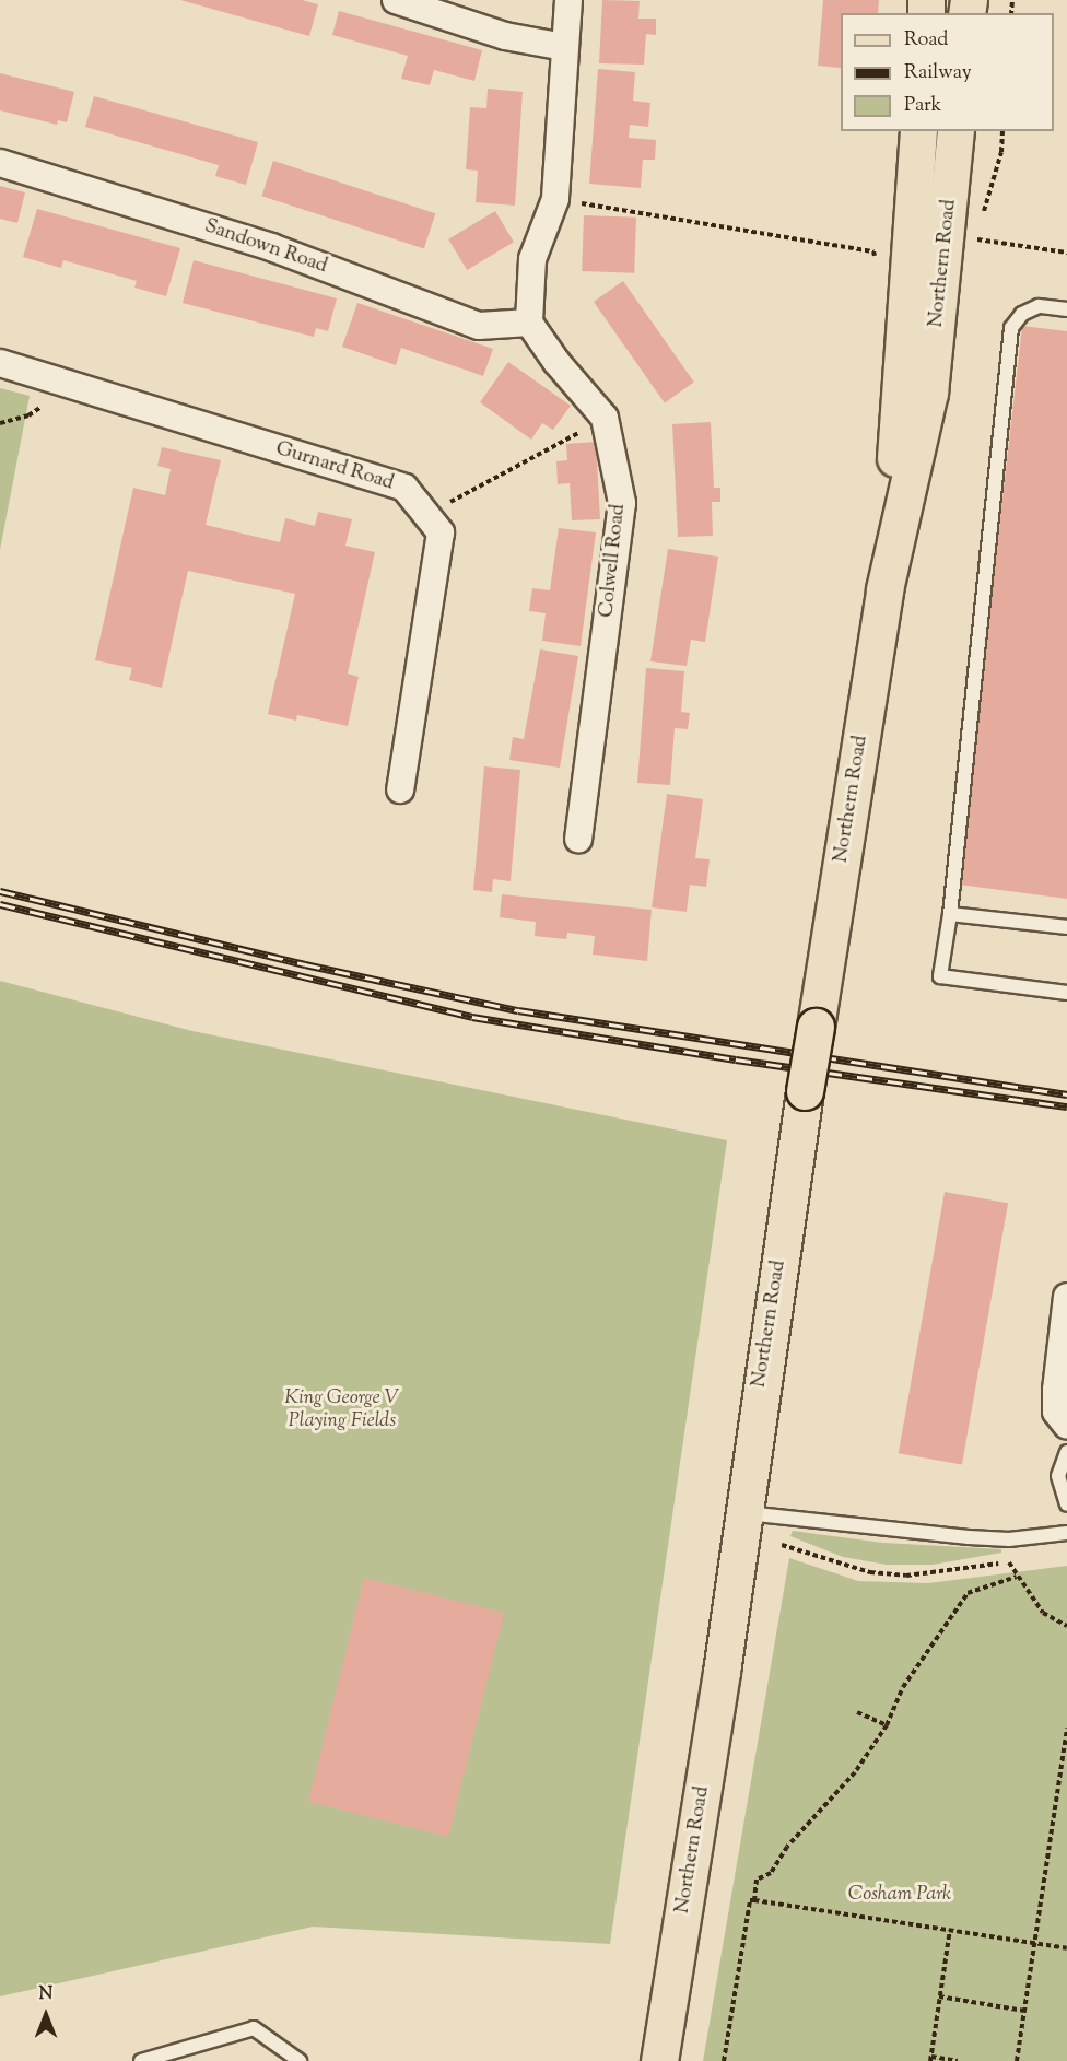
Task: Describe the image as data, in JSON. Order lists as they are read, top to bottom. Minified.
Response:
{"streets":{"main road":["Northern Road"],"street":["Sandown Road","Gurnard Road","Colwell Road"]},"crossings":[["Sandown Road","Colwell Road"]],"parks":["King George V Playing Fields","Cosham Park"],"legend":["Road","Railway","Park"],"north":"top"}
